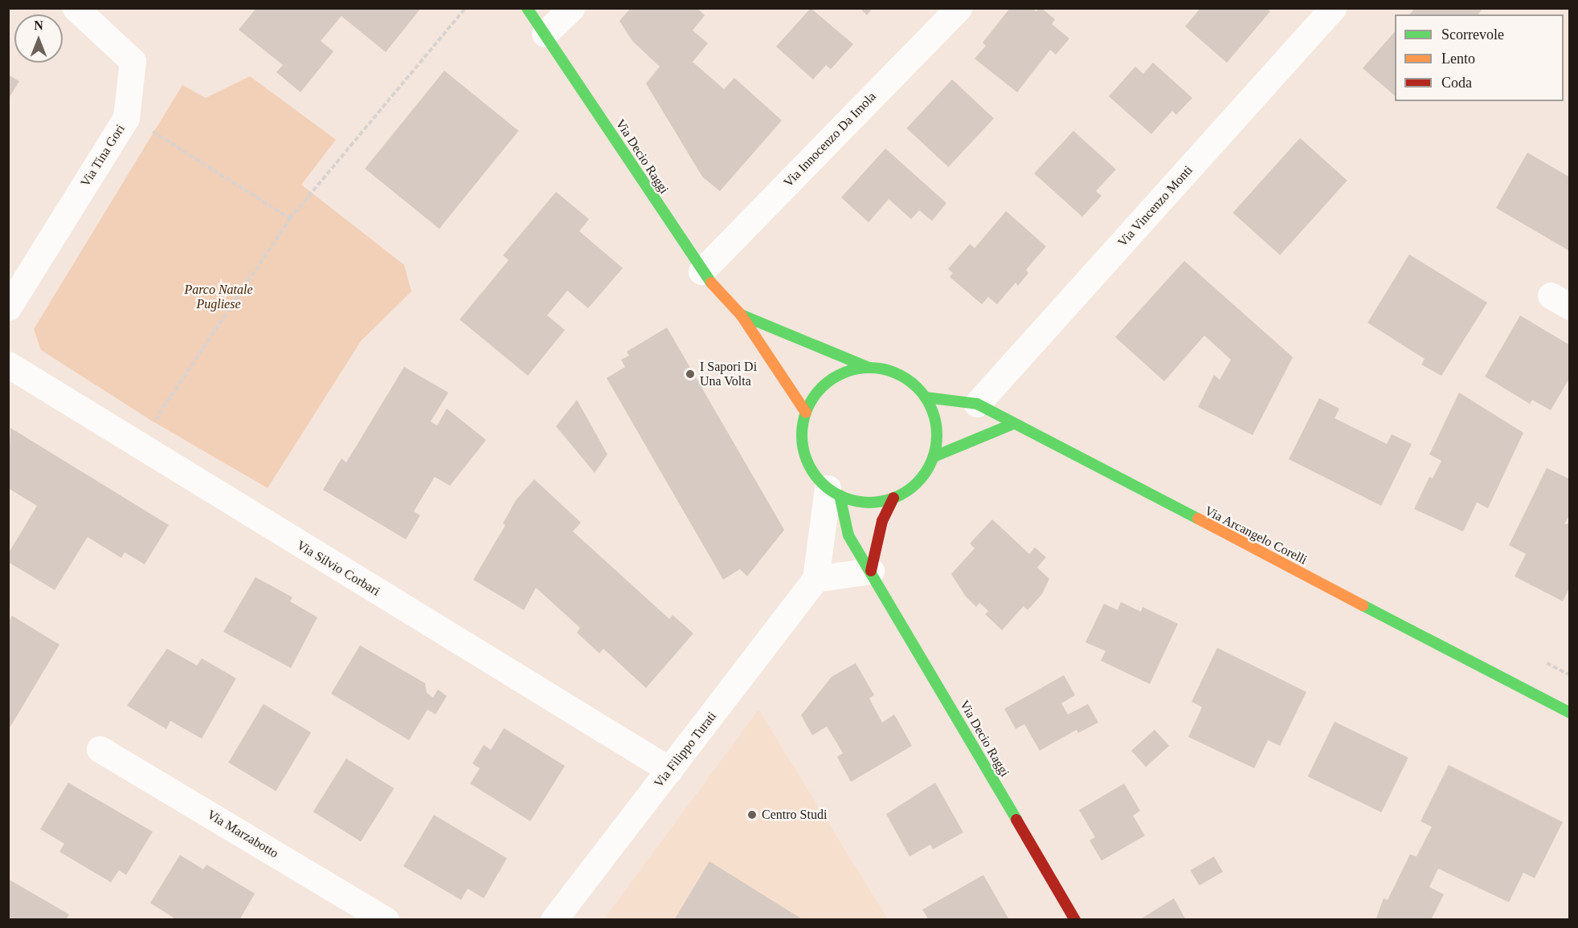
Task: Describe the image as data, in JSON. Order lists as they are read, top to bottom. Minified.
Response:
{"streets":{"main road":["Via Decio Raggi","Via Arcangelo Corelli"],"street":["Via Innocenzo Da Imola","Via Tina Gori","Via Vincenzo Monti","Via Silvio Corbari","Via Filippo Turati","Via Marzabotto"]},"crossings":[["Via Innocenzo Da Imola","Via Decio Raggi"],["Via Decio Raggi","Via Arcangelo Corelli"],["Via Vincenzo Monti","Via Arcangelo Corelli"],["Via Silvio Corbari","Via Filippo Turati"]],"parks":["Parco Natale Pugliese"],"places":["I Sapori Di Una Volta","Centro Studi"],"legend":["Scorrevole","Lento","Coda"],"north":"top"}
